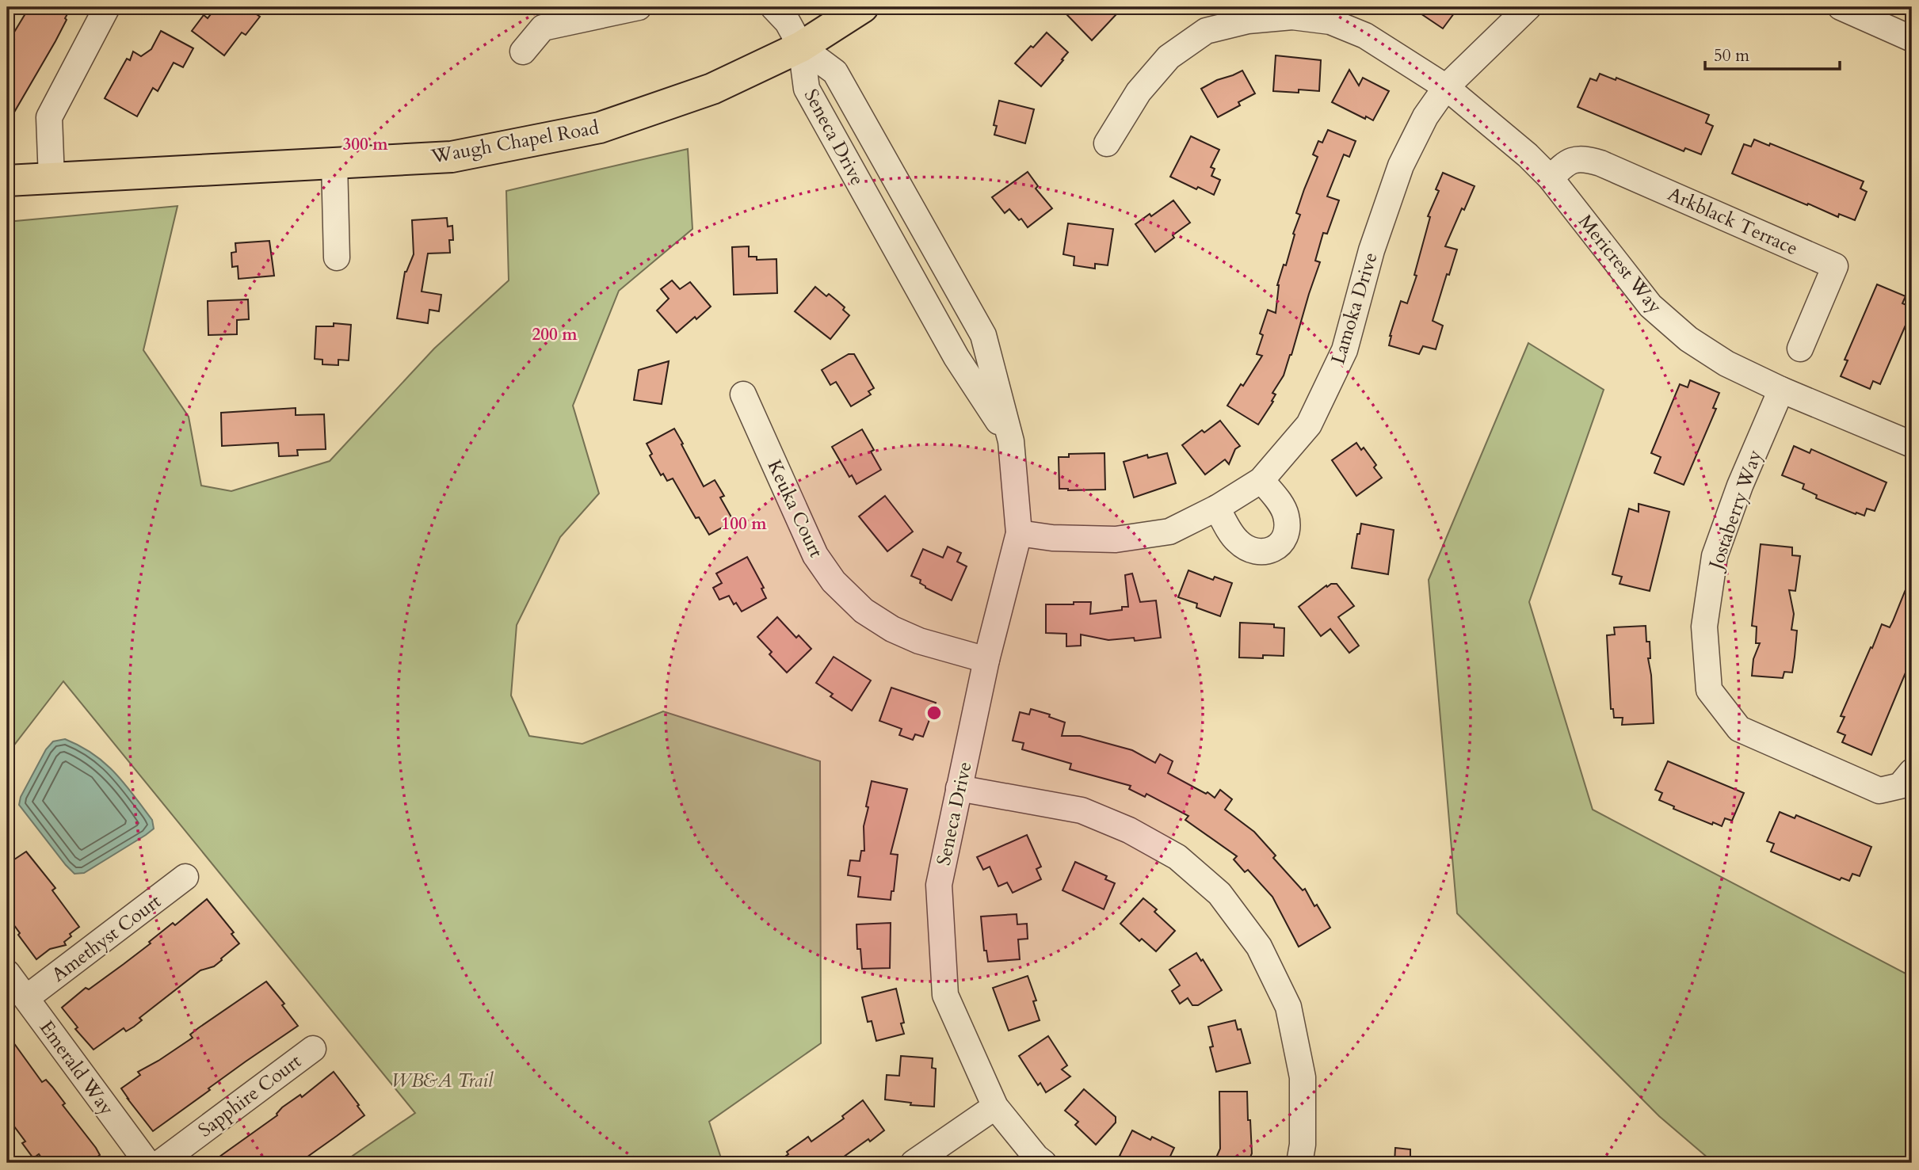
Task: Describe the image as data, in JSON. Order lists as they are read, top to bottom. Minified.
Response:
{"streets":{"main road":["Waugh Chapel Road"],"street":["Seneca Drive","Arkblack Terrace","Mericrest Way","Lamoka Drive","Keuka Court","Jostaberry Way","Amethyst Court","Emerald Way","Sapphire Court"]},"crossings":[["Seneca Drive","Waugh Chapel Road"],["Seneca Drive","Lamoka Drive"],["Seneca Drive","Keuka Court"],["Arkblack Terrace","Mericrest Way"],["Mericrest Way","Lamoka Drive"],["Mericrest Way","Jostaberry Way"],["Amethyst Court","Emerald Way"]],"parks":["WB&A Trail"],"scale_bar":"50 m","rings":["300 m","200 m","100 m"]}
